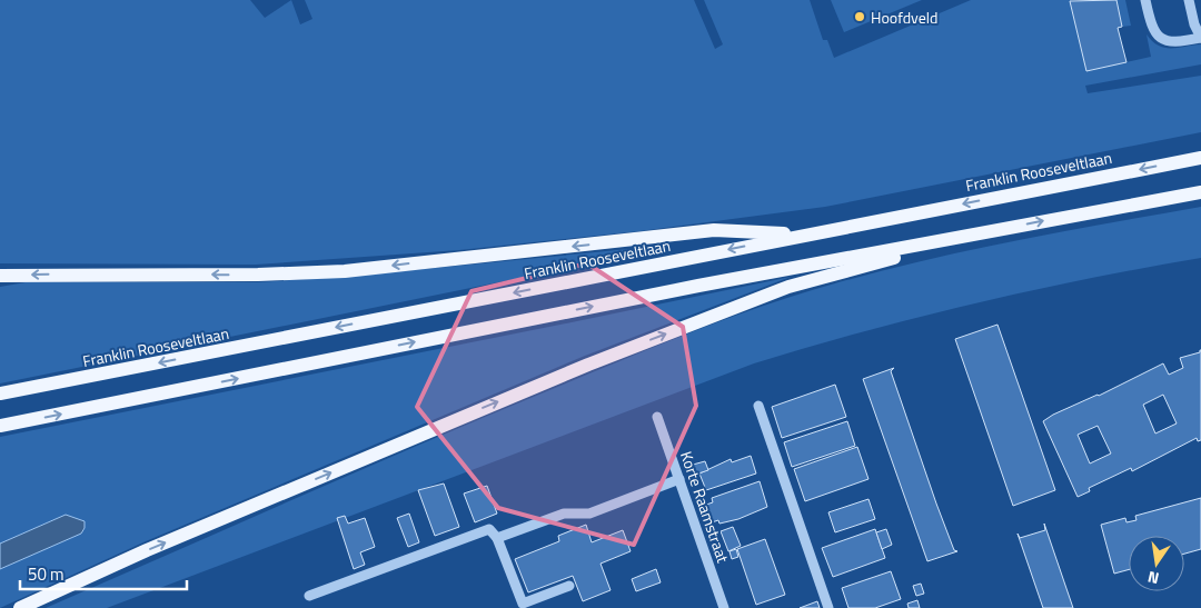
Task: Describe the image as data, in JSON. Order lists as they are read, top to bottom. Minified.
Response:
{"streets":{"main road":["Franklin Rooseveltlaan"],"street":["Korte Raamstraat"]},"places":["Hoofdveld"],"scale_bar":"50 m","north":"bottom"}
